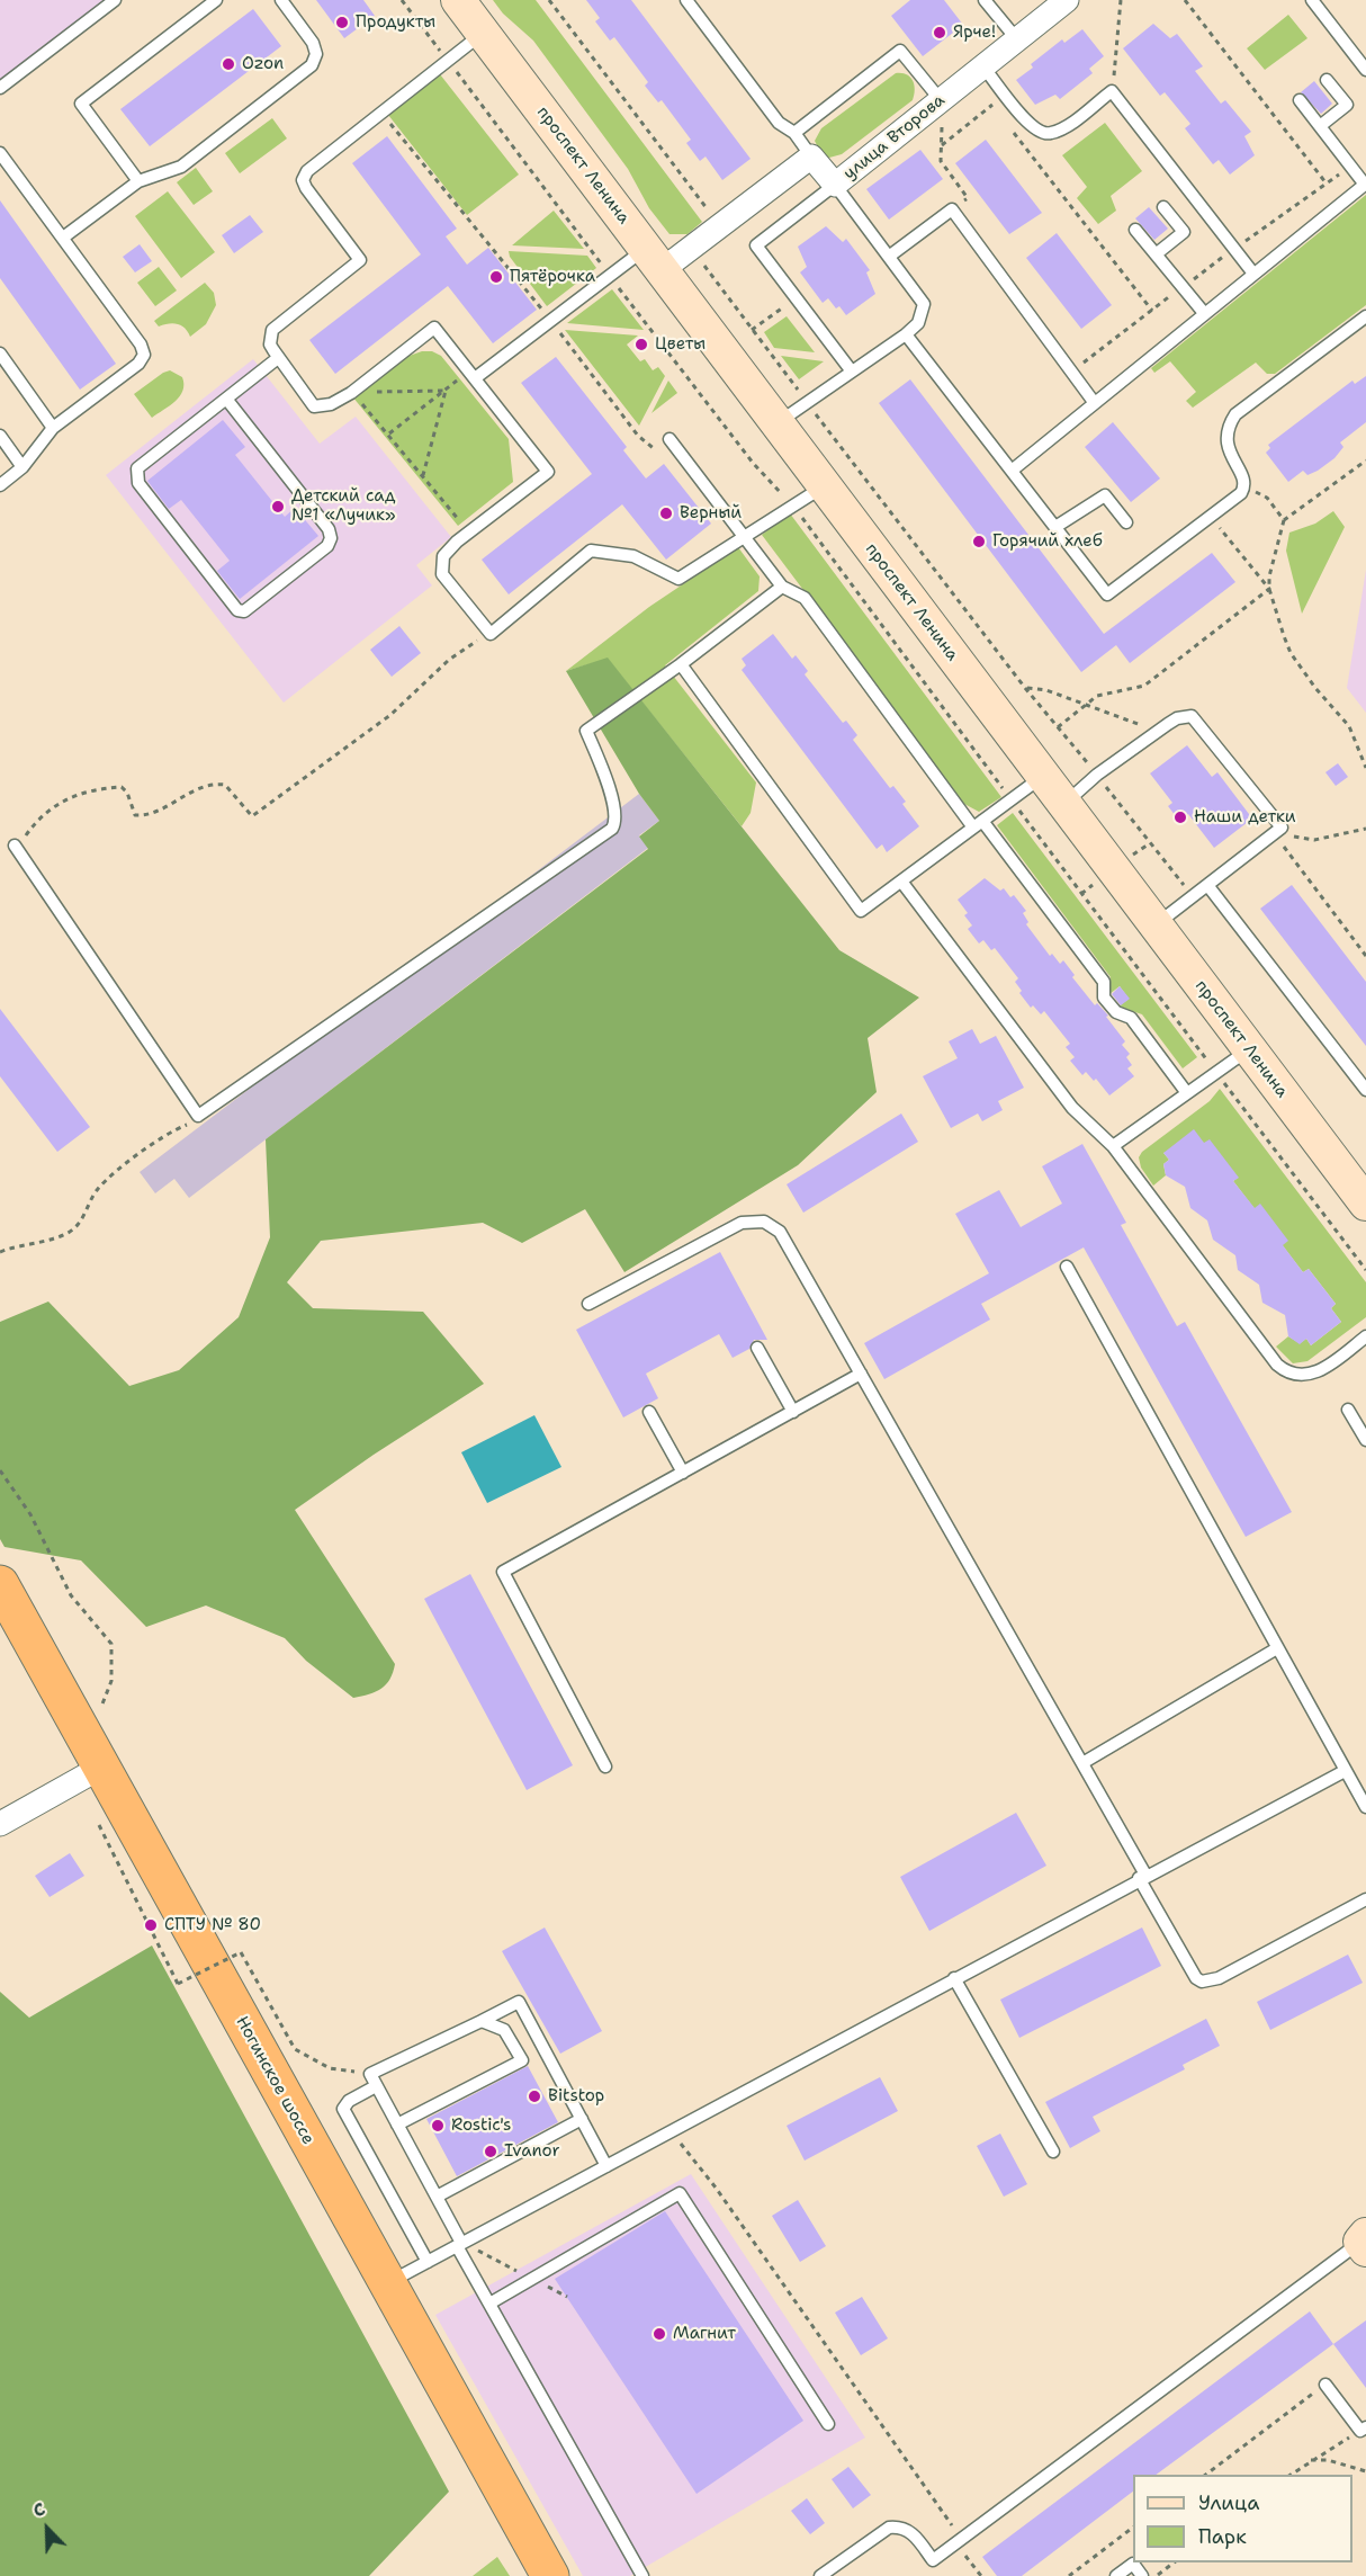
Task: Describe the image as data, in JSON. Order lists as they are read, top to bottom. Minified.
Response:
{"streets":{"highway":["Ногинское шоссе"],"main road":["проспект Ленина"],"street":["улица Второва"]},"places":["Продукты","Ярче!","Ozon","Пятёрочка","Цветы","Детский сад №1 «Лучик»","Верный","Горячий хлеб","Наши детки","СПТУ № 80","Bitstop","Rostic's","Ivanor","Магнит"],"legend":["Улица","Парк"],"north":"top left"}
